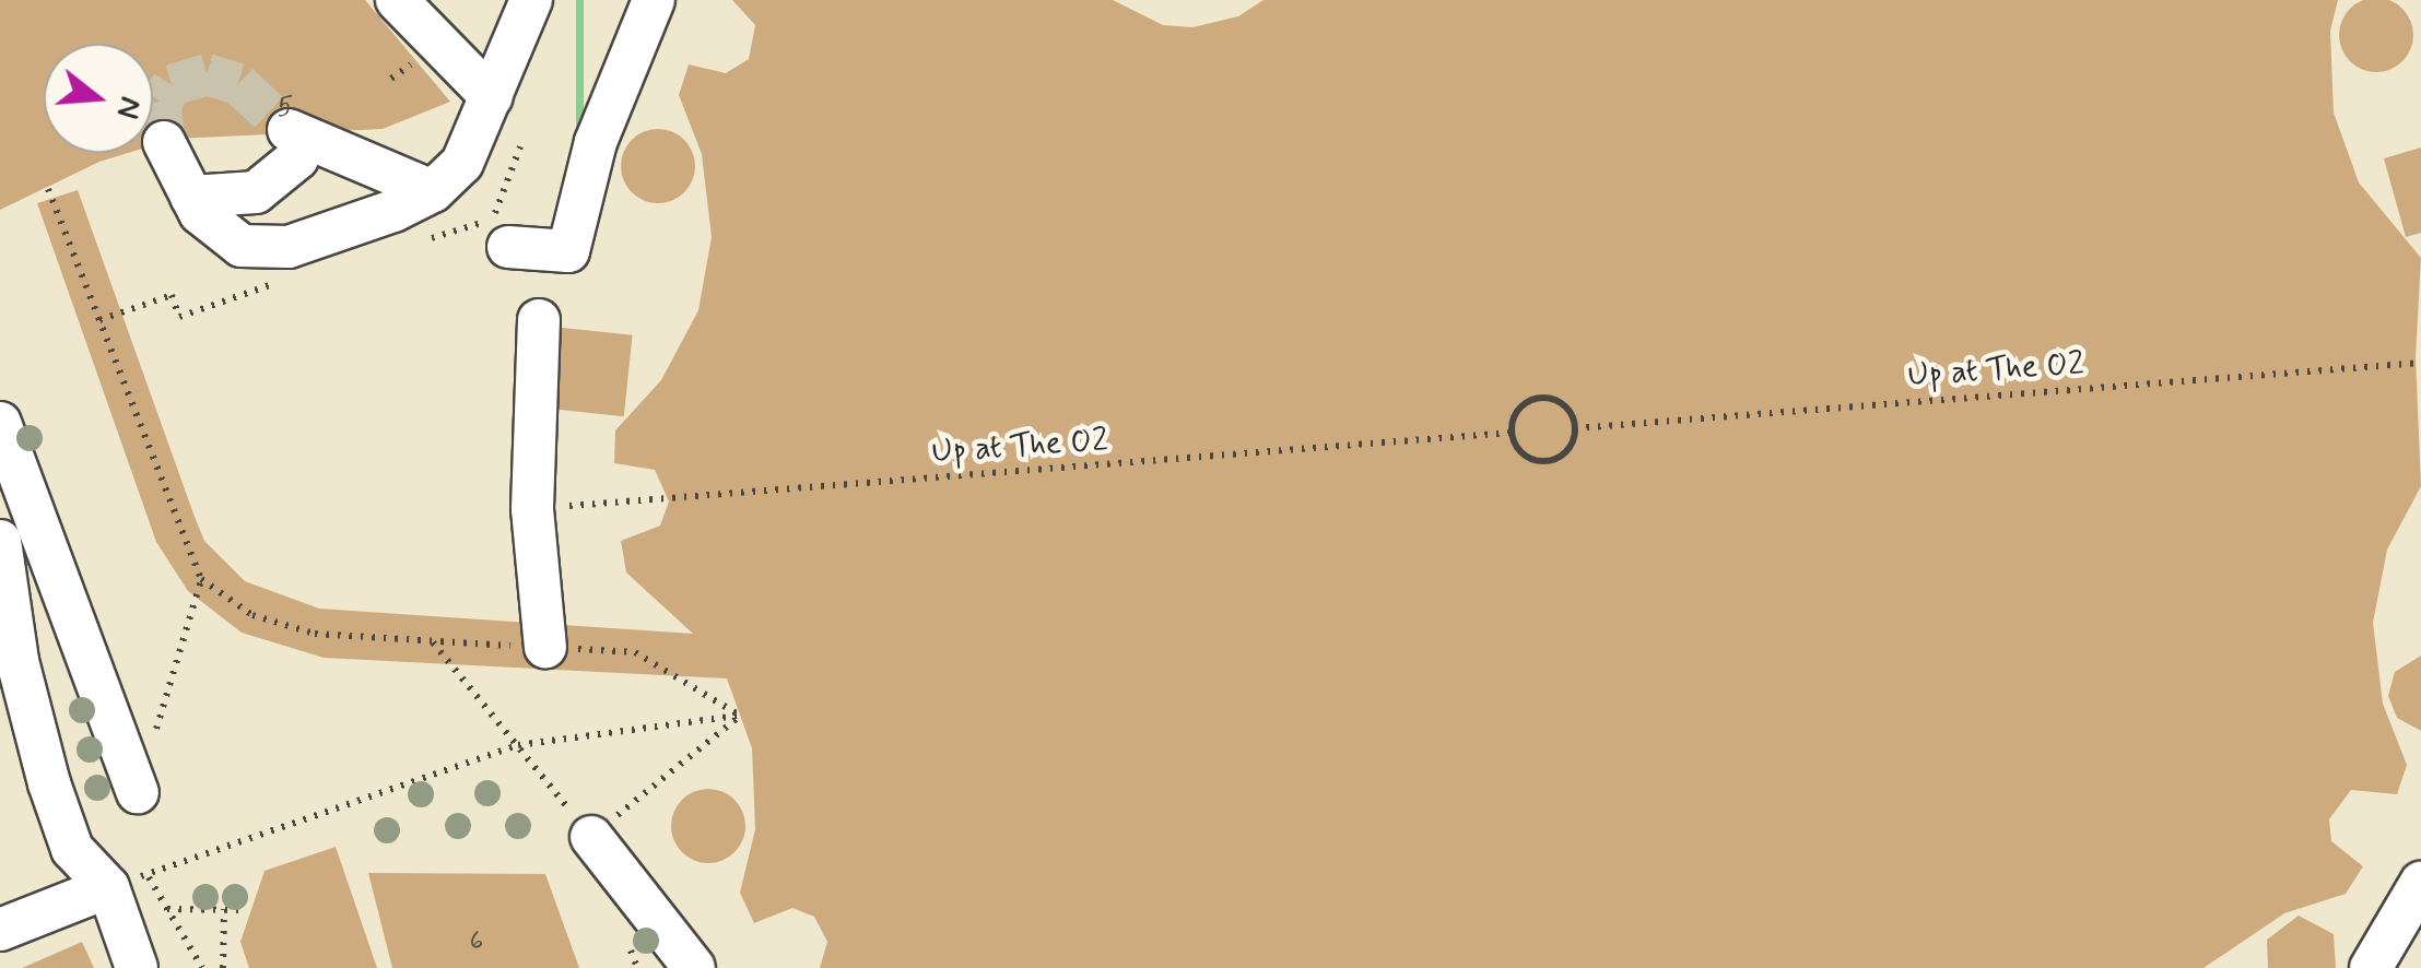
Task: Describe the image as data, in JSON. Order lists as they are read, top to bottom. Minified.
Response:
{"streets":{"path":["Up at The O2"]},"house_numbers":["5","6"],"north":"right"}
